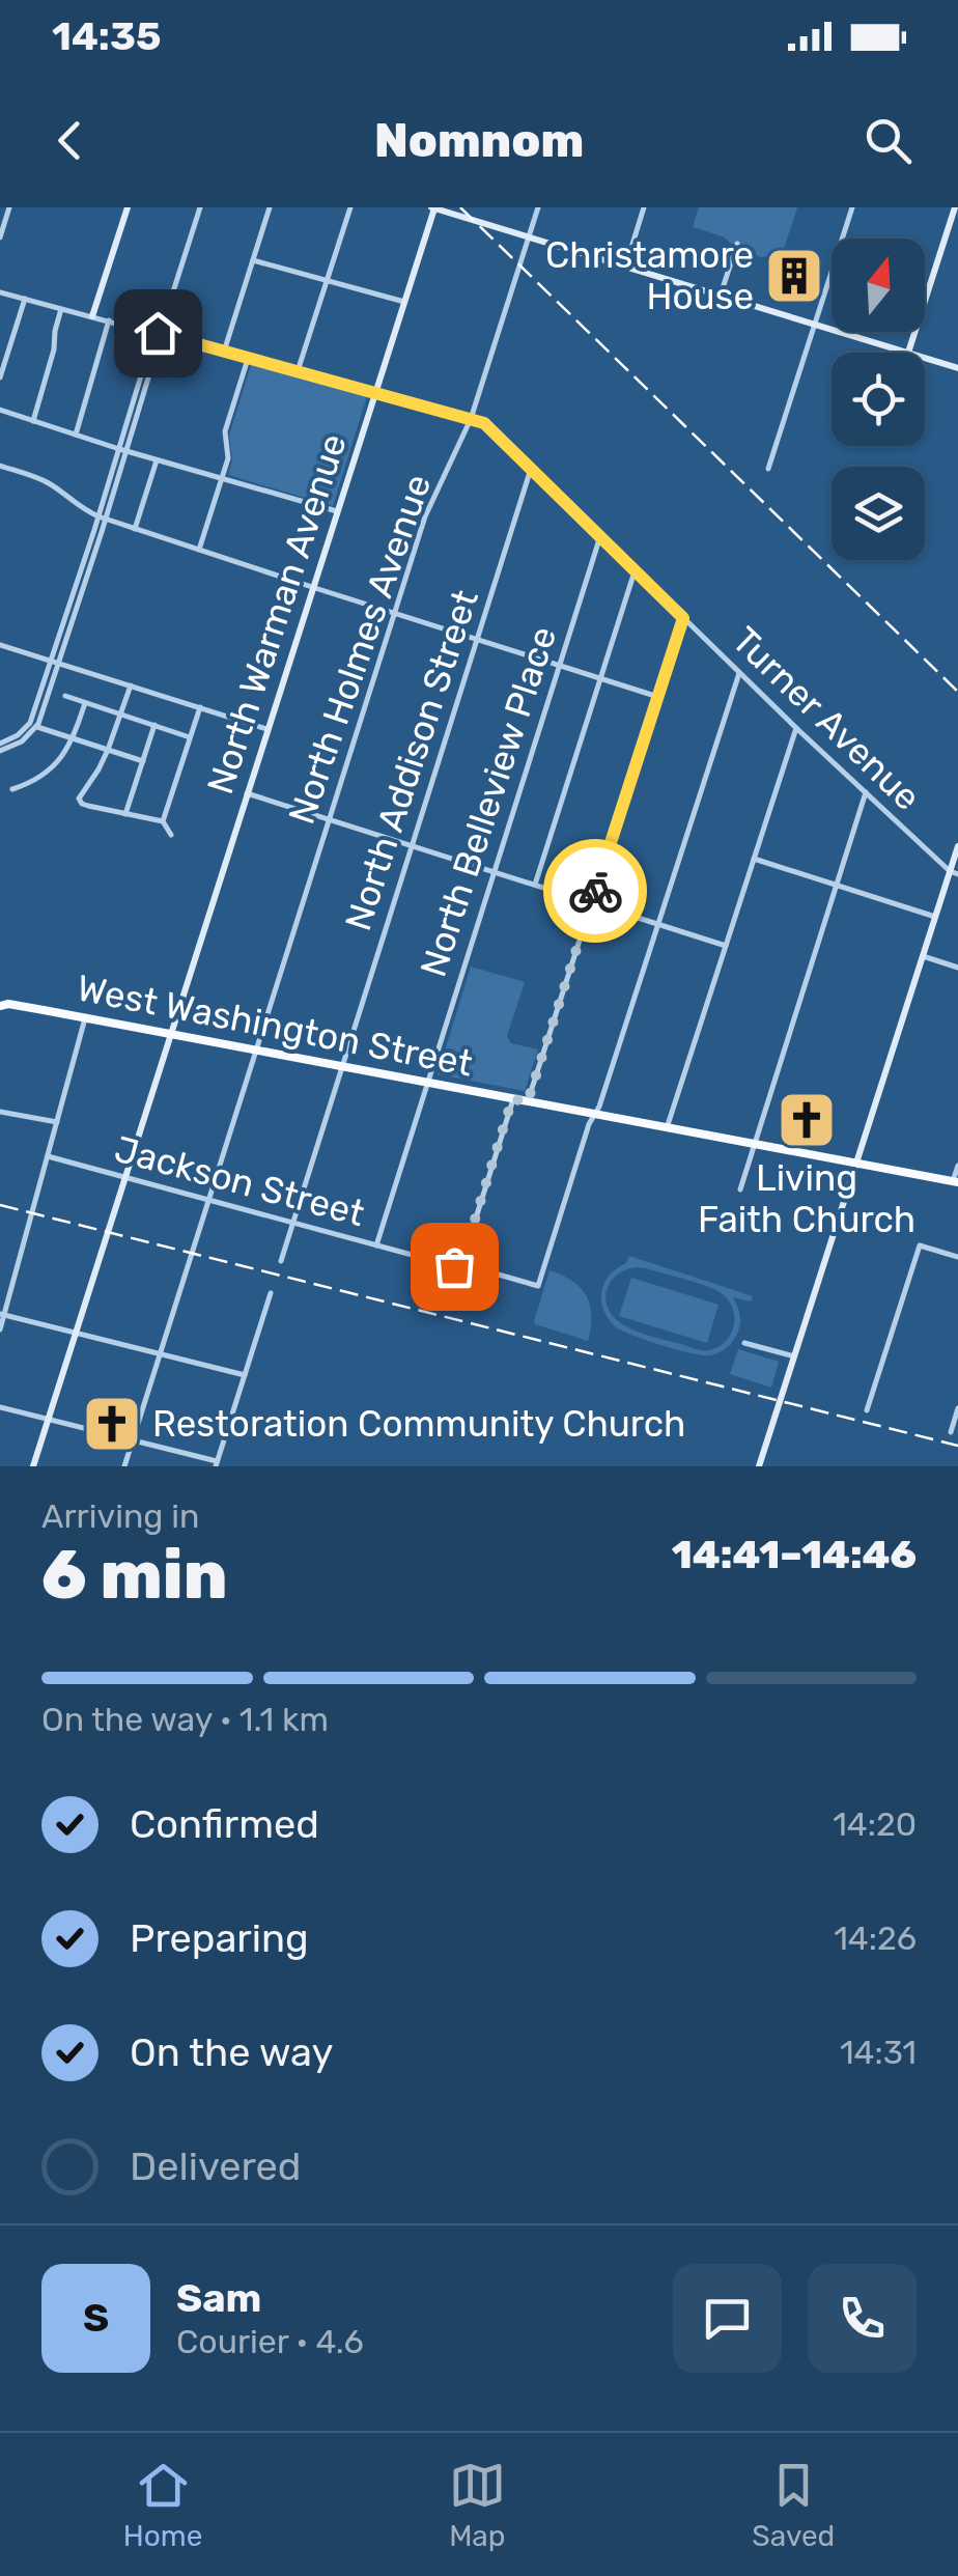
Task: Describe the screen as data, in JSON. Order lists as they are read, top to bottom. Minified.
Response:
{"streets":{"main road":["North Warman Avenue","West Washington Street"],"street":["North Holmes Avenue","Turner Avenue","North Addison Street","North Belleview Place","Jackson Street"]},"crossings":[["North Warman Avenue","West Washington Street"],["North Warman Avenue","Jackson Street"],["North Holmes Avenue","Turner Avenue"],["North Holmes Avenue","West Washington Street"],["North Holmes Avenue","Jackson Street"],["Turner Avenue","North Addison Street"],["Turner Avenue","North Belleview Place"],["North Addison Street","West Washington Street"],["North Addison Street","Jackson Street"],["North Belleview Place","West Washington Street"],["North Belleview Place","Jackson Street"],["West Washington Street","Jackson Street"]],"places":{"building":["Christamore House"],"church":["Living Faith Church","Restoration Community Church"]},"north":"top","page":{"status":"14:35","header":"Nomnom","heading":["6 min","Arriving in","14:41–14:46"],"panel":["Sam","Courier · 4.6"],"bar":"On the way · 1.1 km","list":[["Confirmed","14:20"],["Preparing","14:26"],["On the way","14:31"],"Delivered"],"round":"S","tabs":["Home","Map","Saved"]}}
